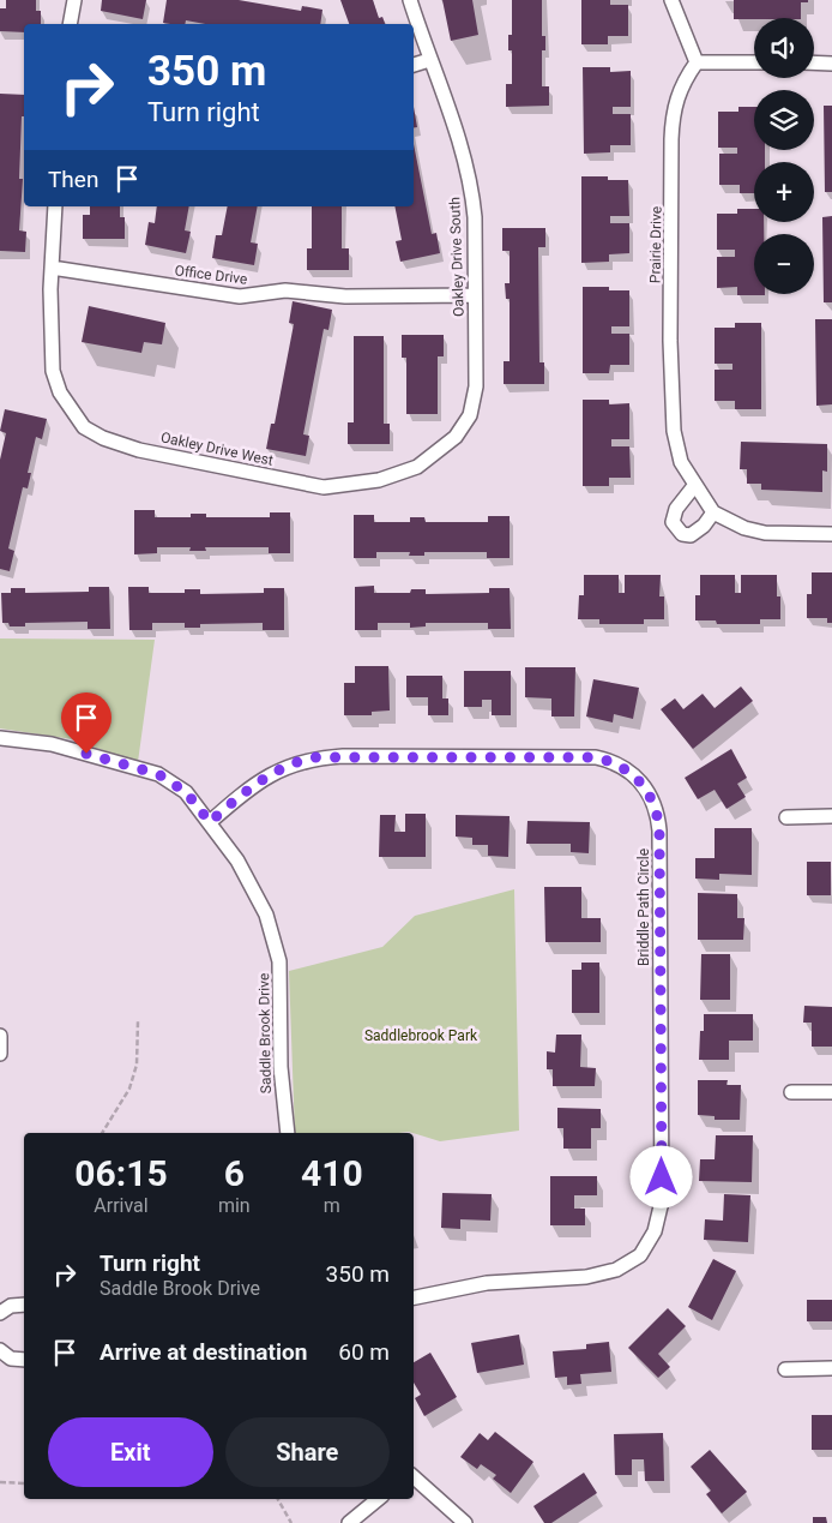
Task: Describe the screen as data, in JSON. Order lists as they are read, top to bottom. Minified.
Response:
{"streets":{"street":["Prairie Drive","Oakley Drive South","Office Drive","Oakley Drive West","Briddle Path Circle","Saddle Brook Drive"]},"crossings":[["Oakley Drive South","Office Drive"],["Oakley Drive South","Oakley Drive West"],["Office Drive","Oakley Drive West"],["Briddle Path Circle","Saddle Brook Drive"]],"parks":["Saddlebrook Park"],"page":{"map_buttons":["+","−"],"turn":["350 m","Turn right"],"then":"Then","eta":["06:15","Arrival","6","min","410","m"],"list":[{"name":"Turn right","note":"Saddle Brook Drive","value":"350 m"},{"name":"Arrive at destination","value":"60 m"}],"buttons":["Exit","Share"]}}
